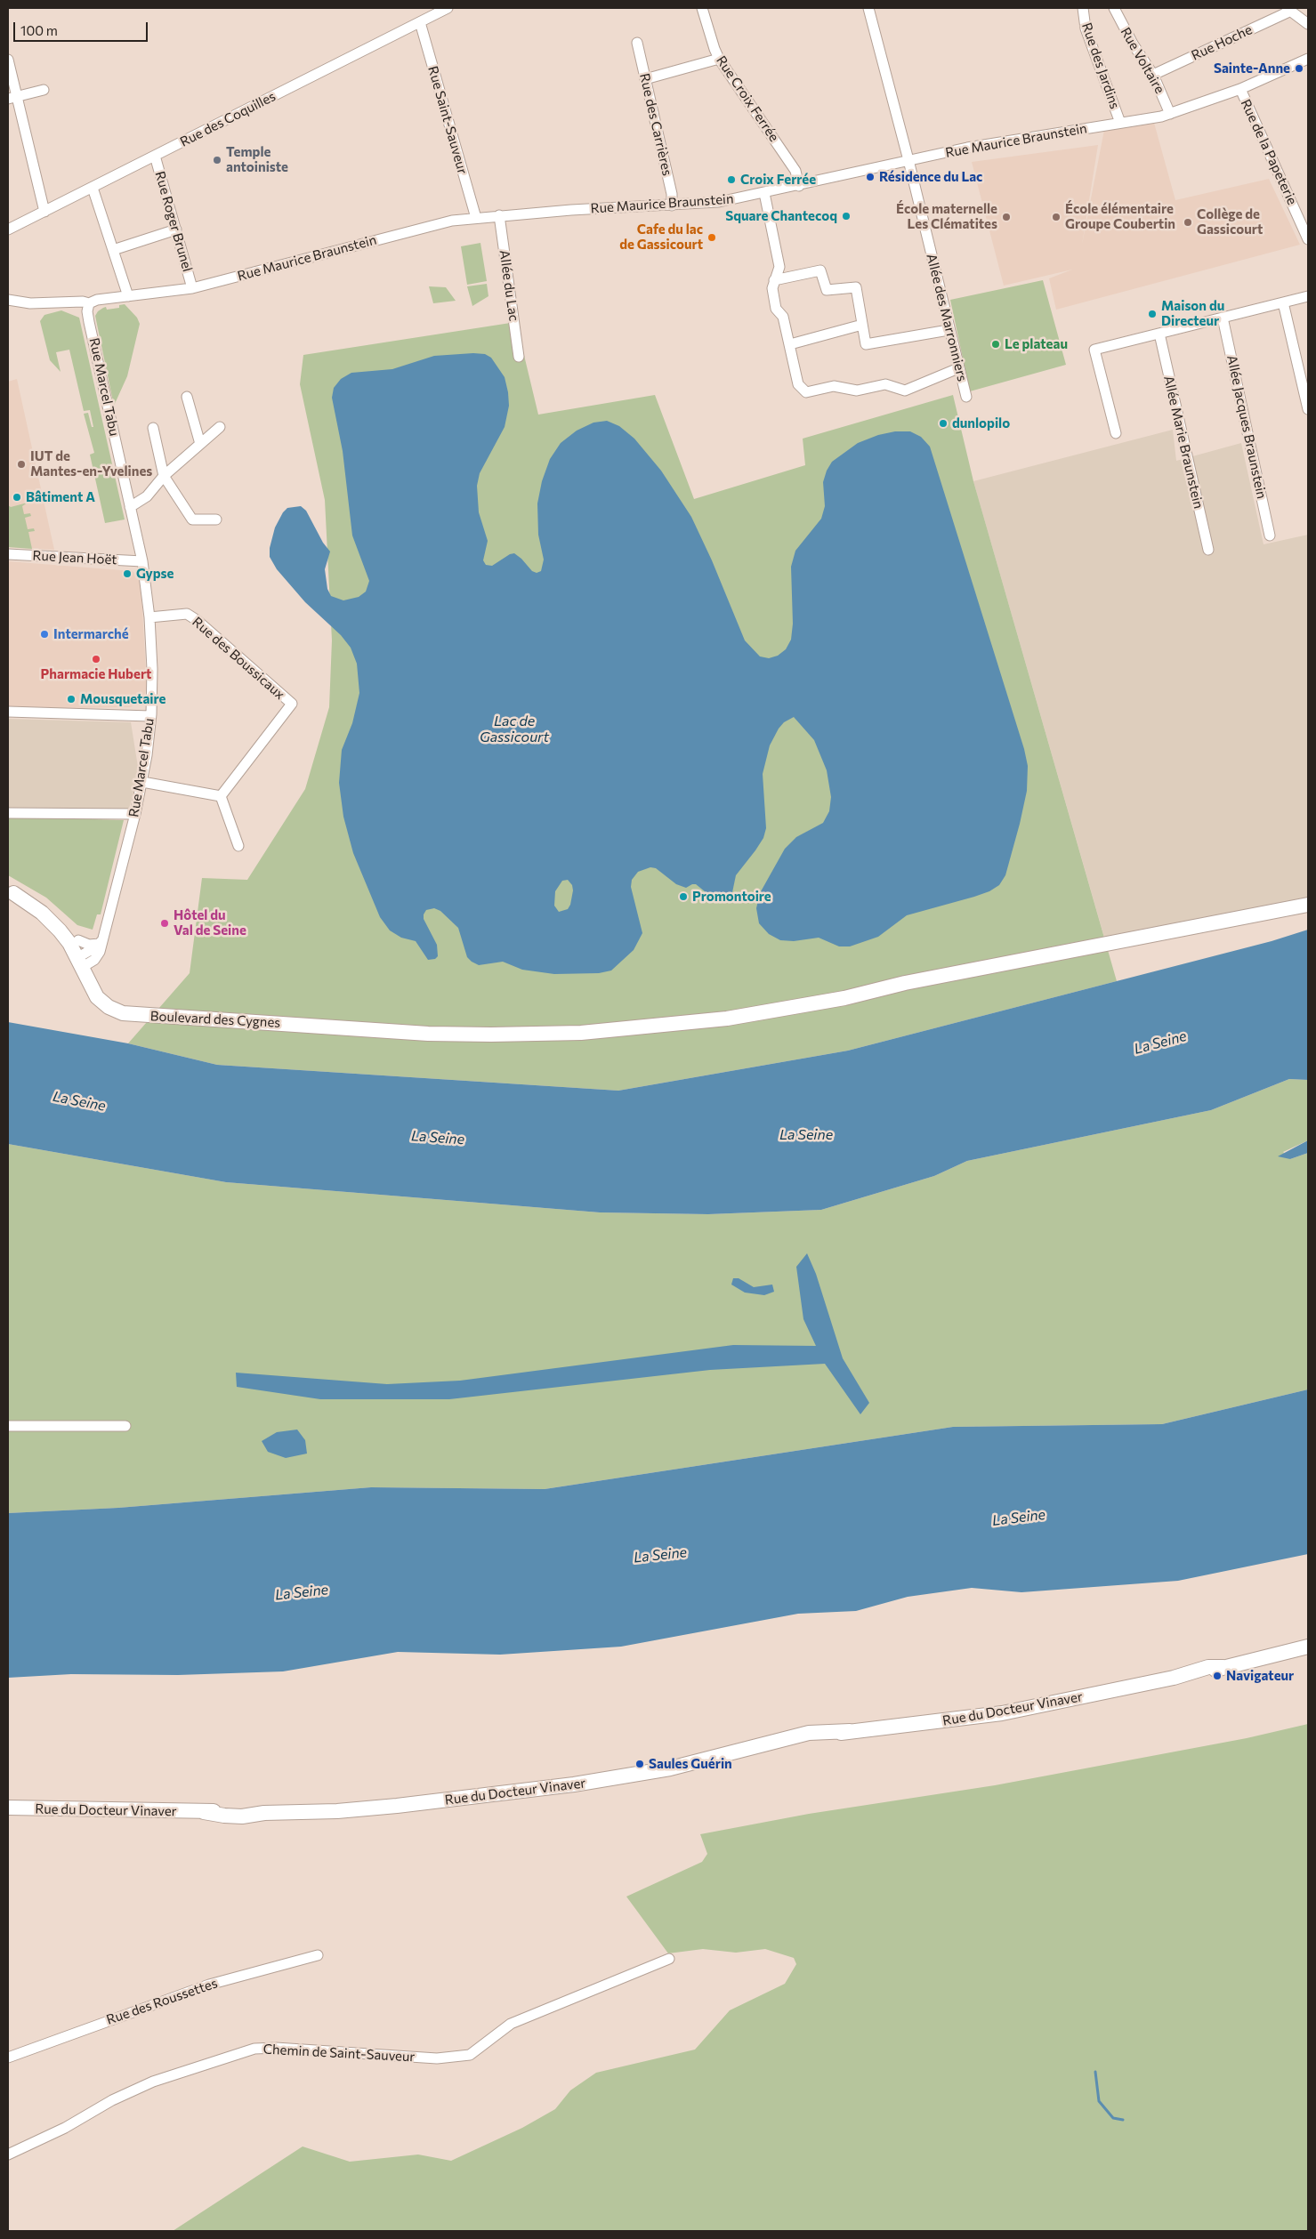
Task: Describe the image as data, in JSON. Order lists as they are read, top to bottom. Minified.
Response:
{"streets":{"main road":["Boulevard des Cygnes","Rue du Docteur Vinaver"],"street":["Rue Hoche","Rue Voltaire","Rue des Jardins","Rue Croix Ferrée","Rue des Coquilles","Rue Saint-Sauveur","Rue des Carrières","Rue Maurice Braunstein","Rue de la Papeterie","Rue Roger Brunel","Allée du Lac","Allée des Marronniers","Rue Marcel Tabu","Allée Jacques Braunstein","Allée Marie Braunstein","Rue Jean Hoët","Rue des Boussicaux","Rue des Roussettes","Chemin de Saint-Sauveur"]},"crossings":[["Rue Hoche","Rue Voltaire"],["Rue Voltaire","Rue Maurice Braunstein"],["Rue des Jardins","Rue Maurice Braunstein"],["Rue Croix Ferrée","Rue Maurice Braunstein"],["Rue des Coquilles","Rue Saint-Sauveur"],["Rue des Coquilles","Rue Roger Brunel"],["Rue Saint-Sauveur","Rue Maurice Braunstein"],["Rue des Carrières","Rue Maurice Braunstein"],["Rue Maurice Braunstein","Rue de la Papeterie"],["Rue Maurice Braunstein","Rue Roger Brunel"],["Rue Maurice Braunstein","Allée du Lac"],["Rue Maurice Braunstein","Allée des Marronniers"],["Rue Maurice Braunstein","Rue Marcel Tabu"],["Rue Marcel Tabu","Rue Jean Hoët"],["Rue Marcel Tabu","Rue des Boussicaux"],["Rue Marcel Tabu","Boulevard des Cygnes"]],"water":["Lac de Gassicourt","La Seine"],"places":["Sainte-Anne","Temple antoiniste","Résidence du Lac","Croix Ferrée","Square Chantecoq","École maternelle Les Clématites","École élémentaire Groupe Coubertin","Collège de Gassicourt","Cafe du lac de Gassicourt","Maison du Directeur","Le plateau","dunlopilo","IUT de Mantes-en-Yvelines","Bâtiment A","Gypse","Intermarché","Pharmacie Hubert","Mousquetaire","Promontoire","Hôtel du Val de Seine","Navigateur","Saules Guérin"],"scale_bar":"100 m"}
